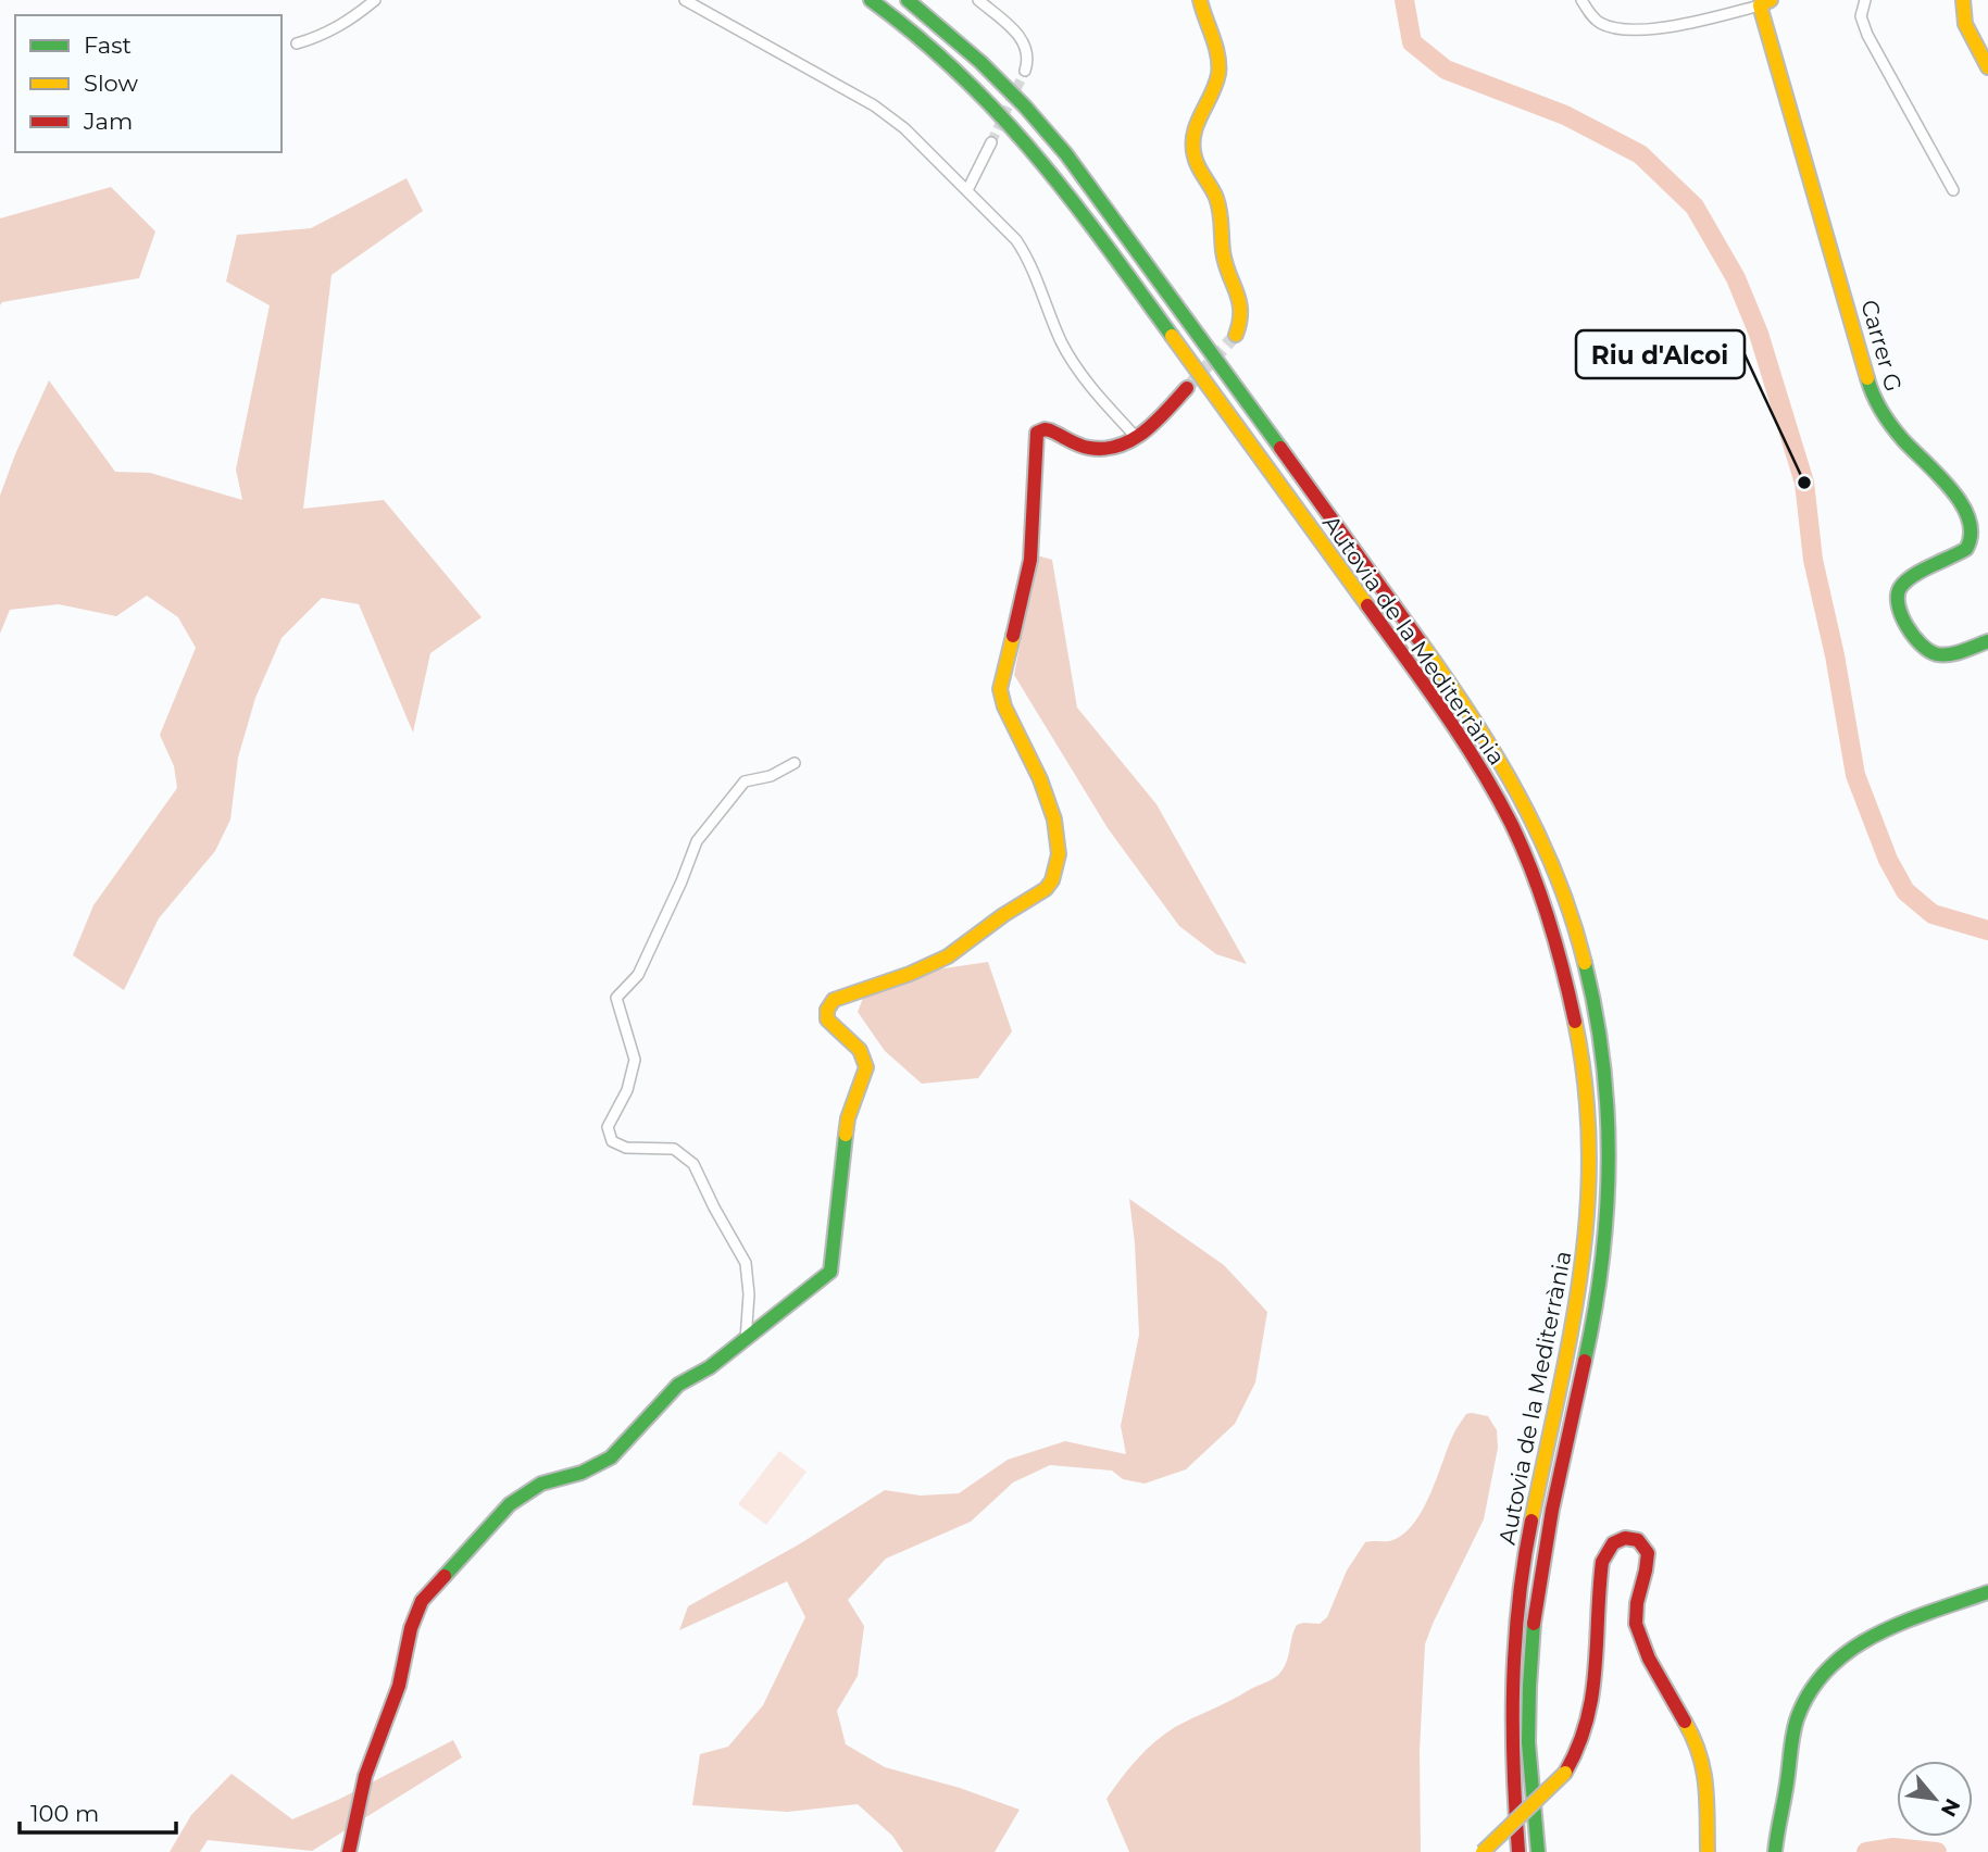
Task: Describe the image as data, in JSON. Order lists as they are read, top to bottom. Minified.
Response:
{"streets":{"main road":["Carrer G","Autovia de la Mediterrània"]},"places":["Riu d'Alcoi"],"legend":["Fast","Slow","Jam"],"scale_bar":"100 m","north":"bottom right"}
